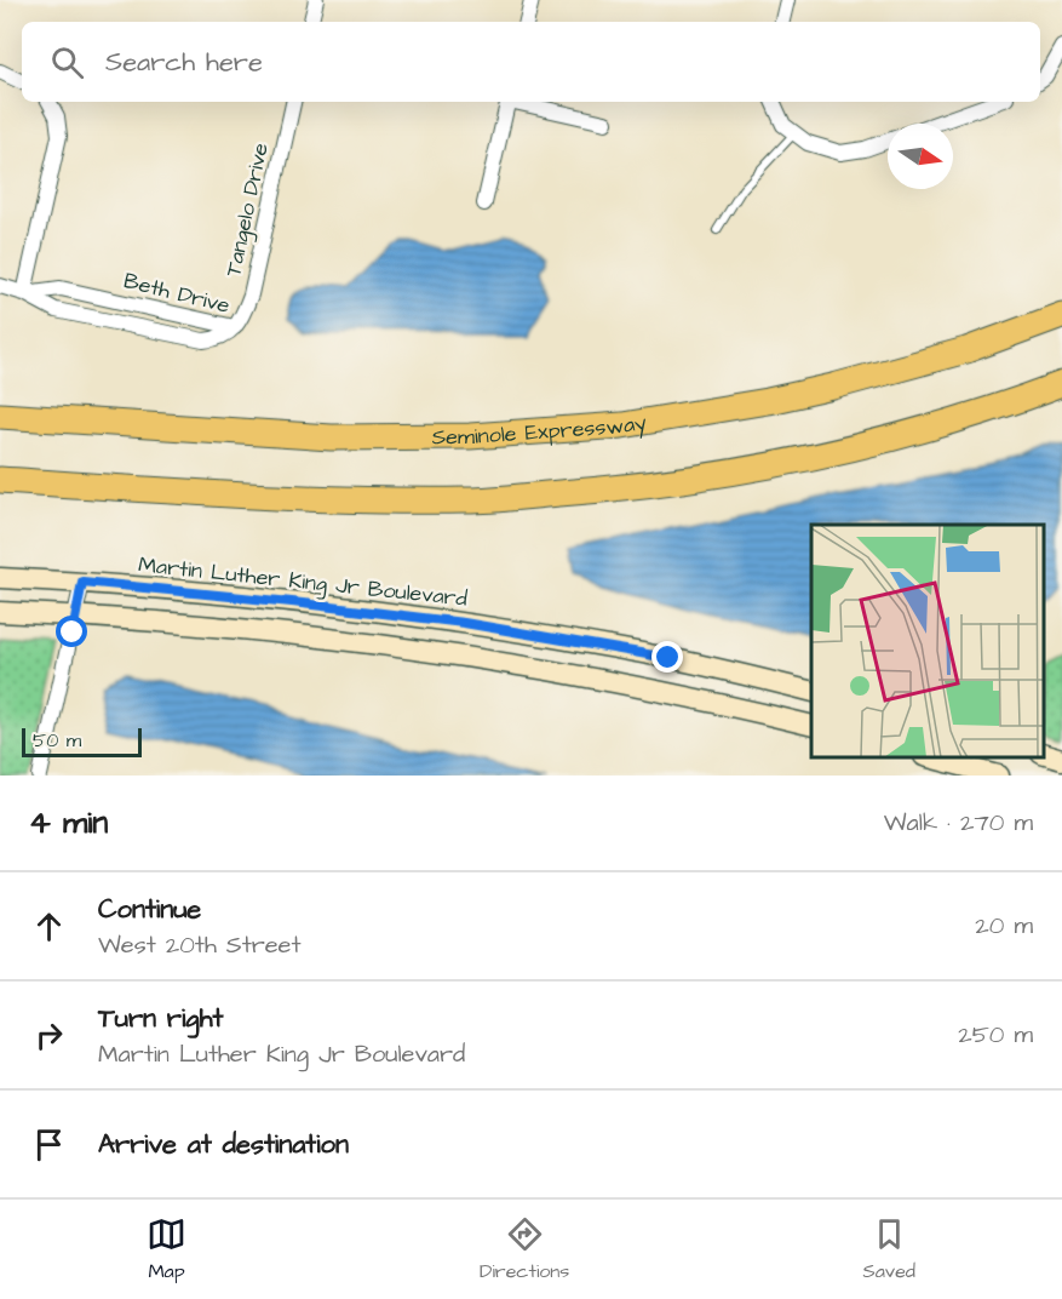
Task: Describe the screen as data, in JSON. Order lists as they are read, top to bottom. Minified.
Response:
{"streets":{"highway":["Seminole Expressway"],"main road":["Martin Luther King Jr Boulevard"],"street":["Tangelo Drive","Beth Drive"]},"crossings":[["Tangelo Drive","Beth Drive"]],"scale_bar":"50 m","north":"right","page":{"search":"Search here","scale":"50 m","heading":["4 min","Walk · 270 m"],"list":[["Continue","West 20th Street","20 m"],["Turn right","Martin Luther King Jr Boulevard","250 m"],"Arrive at destination"],"nav":["Map","Directions","Saved"]}}
